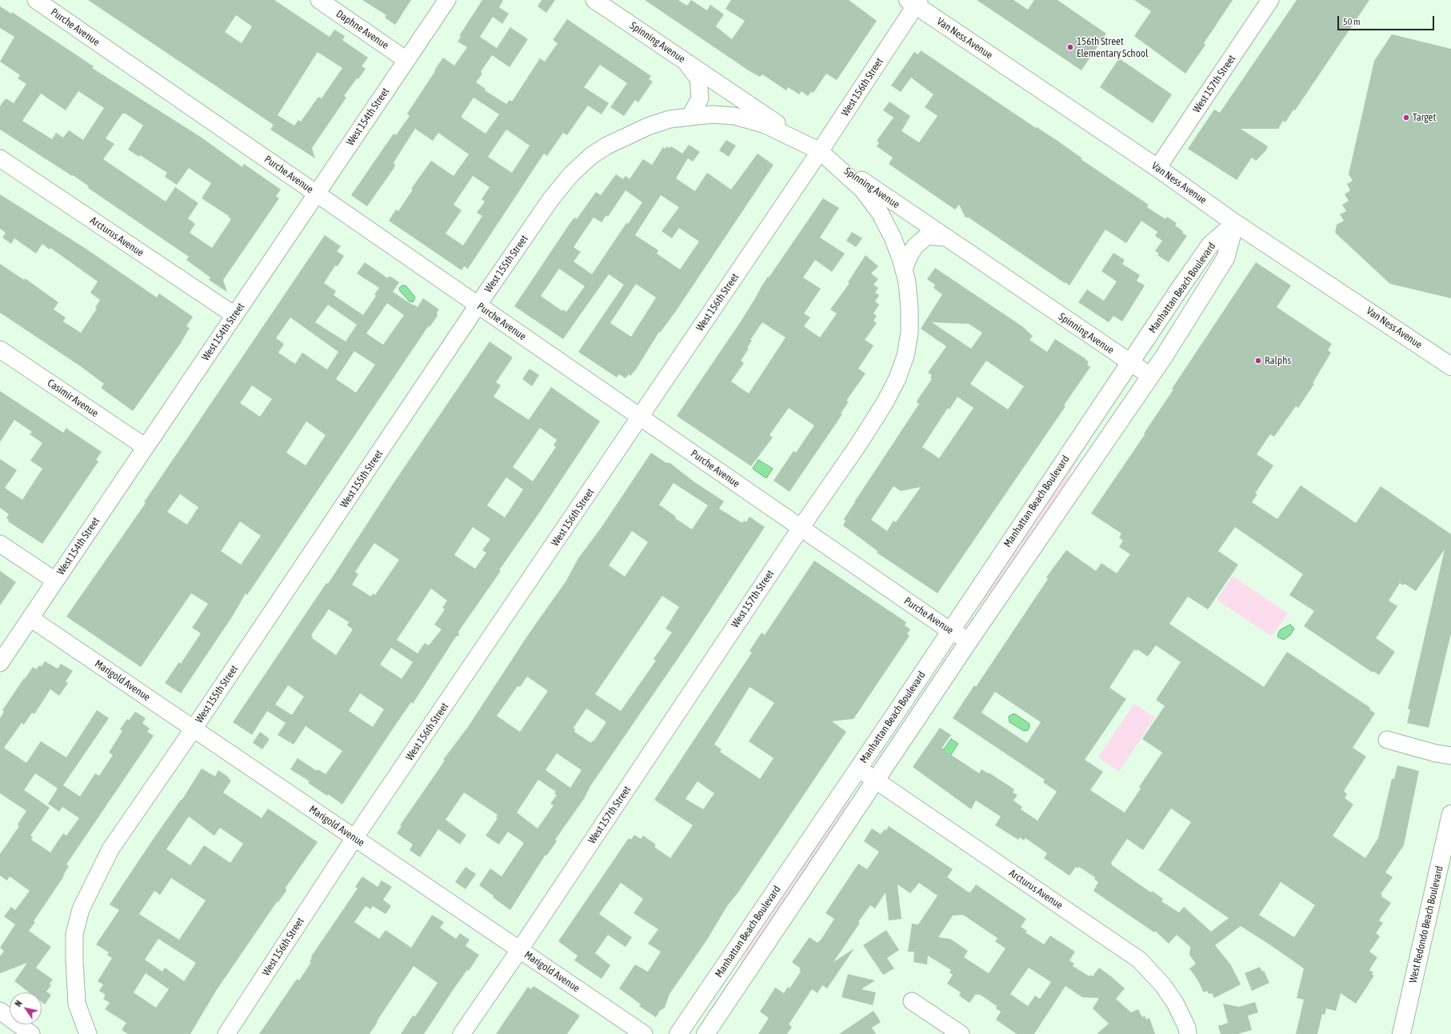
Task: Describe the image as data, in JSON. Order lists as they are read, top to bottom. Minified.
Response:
{"streets":{"main road":["Van Ness Avenue","Manhattan Beach Boulevard","West Redondo Beach Boulevard"],"street":["Purche Avenue","Daphne Avenue","Spinning Avenue","West 157th Street","West 156th Street","West 154th Street","Arcturus Avenue","West 155th Street","Casimir Avenue","Marigold Avenue"]},"crossings":[["Purche Avenue","West 157th Street"],["Purche Avenue","West 156th Street"],["Purche Avenue","West 154th Street"],["Purche Avenue","West 155th Street"],["Purche Avenue","Manhattan Beach Boulevard"],["Daphne Avenue","West 154th Street"],["Van Ness Avenue","West 157th Street"],["Van Ness Avenue","West 156th Street"],["Van Ness Avenue","Manhattan Beach Boulevard"],["Spinning Avenue","West 157th Street"],["Spinning Avenue","West 156th Street"],["Spinning Avenue","West 155th Street"],["Spinning Avenue","Manhattan Beach Boulevard"],["West 157th Street","West 156th Street"],["West 157th Street","West 155th Street"],["West 157th Street","Marigold Avenue"],["West 156th Street","West 155th Street"],["West 156th Street","Marigold Avenue"],["West 154th Street","Arcturus Avenue"],["West 154th Street","Casimir Avenue"],["West 154th Street","Marigold Avenue"],["Arcturus Avenue","Manhattan Beach Boulevard"],["West 155th Street","Marigold Avenue"]],"places":["156th Street Elementary School","Target","Ralphs"],"scale_bar":"50 m","north":"top left"}
